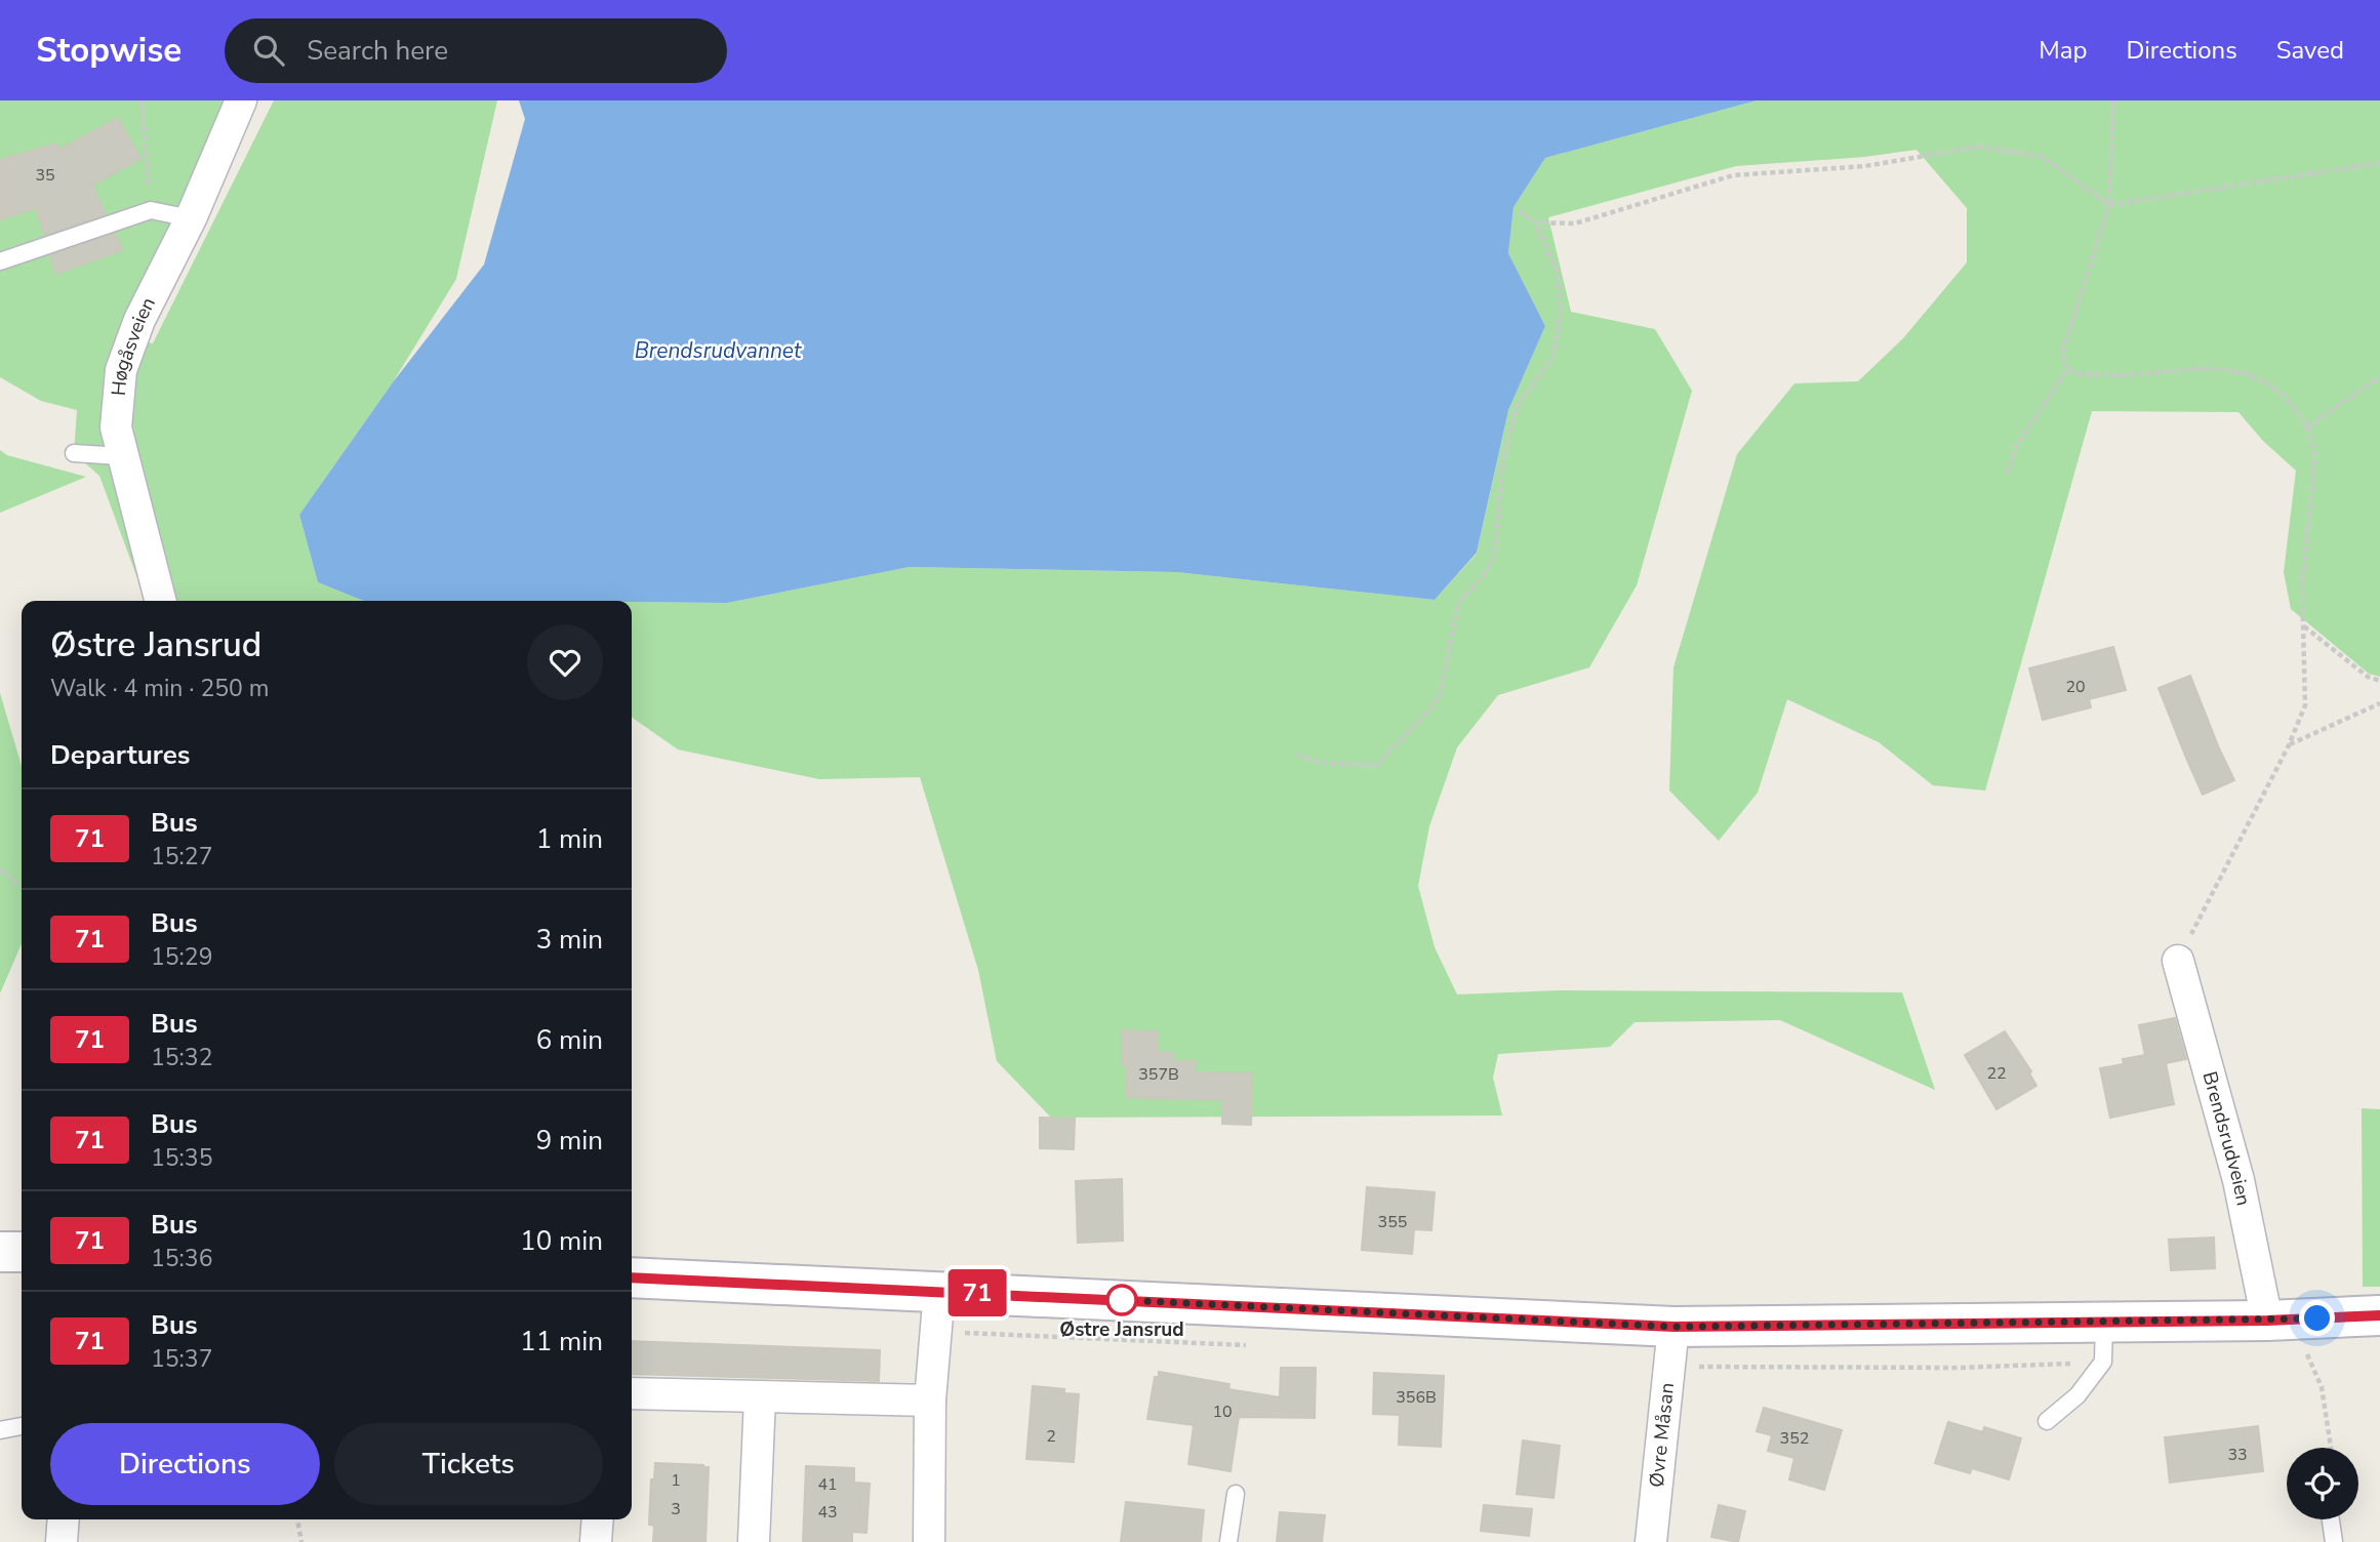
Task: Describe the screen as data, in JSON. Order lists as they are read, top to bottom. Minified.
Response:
{"streets":{"street":["Høgåsveien","Brendsrudveien","Øvre Måsan"]},"water":["Brendsrudvannet"],"places":["Østre Jansrud"],"lines":["bus line 71"],"house_numbers":["35","20","22","357B","355","356B","10","2","352","33","1","41","3","43"],"page":{"header":"Stopwise","search":"Search here","nav":["Map","Directions","Saved"],"on_map":"71","heading":[["Østre Jansrud","Walk · 4 min · 250 m"],"Departures"],"list":[{"mark":"71","name":"Bus","note":"15:27","value":"1 min"},{"mark":"71","name":"Bus","note":"15:29","value":"3 min"},{"mark":"71","name":"Bus","note":"15:32","value":"6 min"},{"mark":"71","name":"Bus","note":"15:35","value":"9 min"},{"mark":"71","name":"Bus","note":"15:36","value":"10 min"},{"mark":"71","name":"Bus","note":"15:37","value":"11 min"}],"buttons":["Directions","Tickets"]}}
